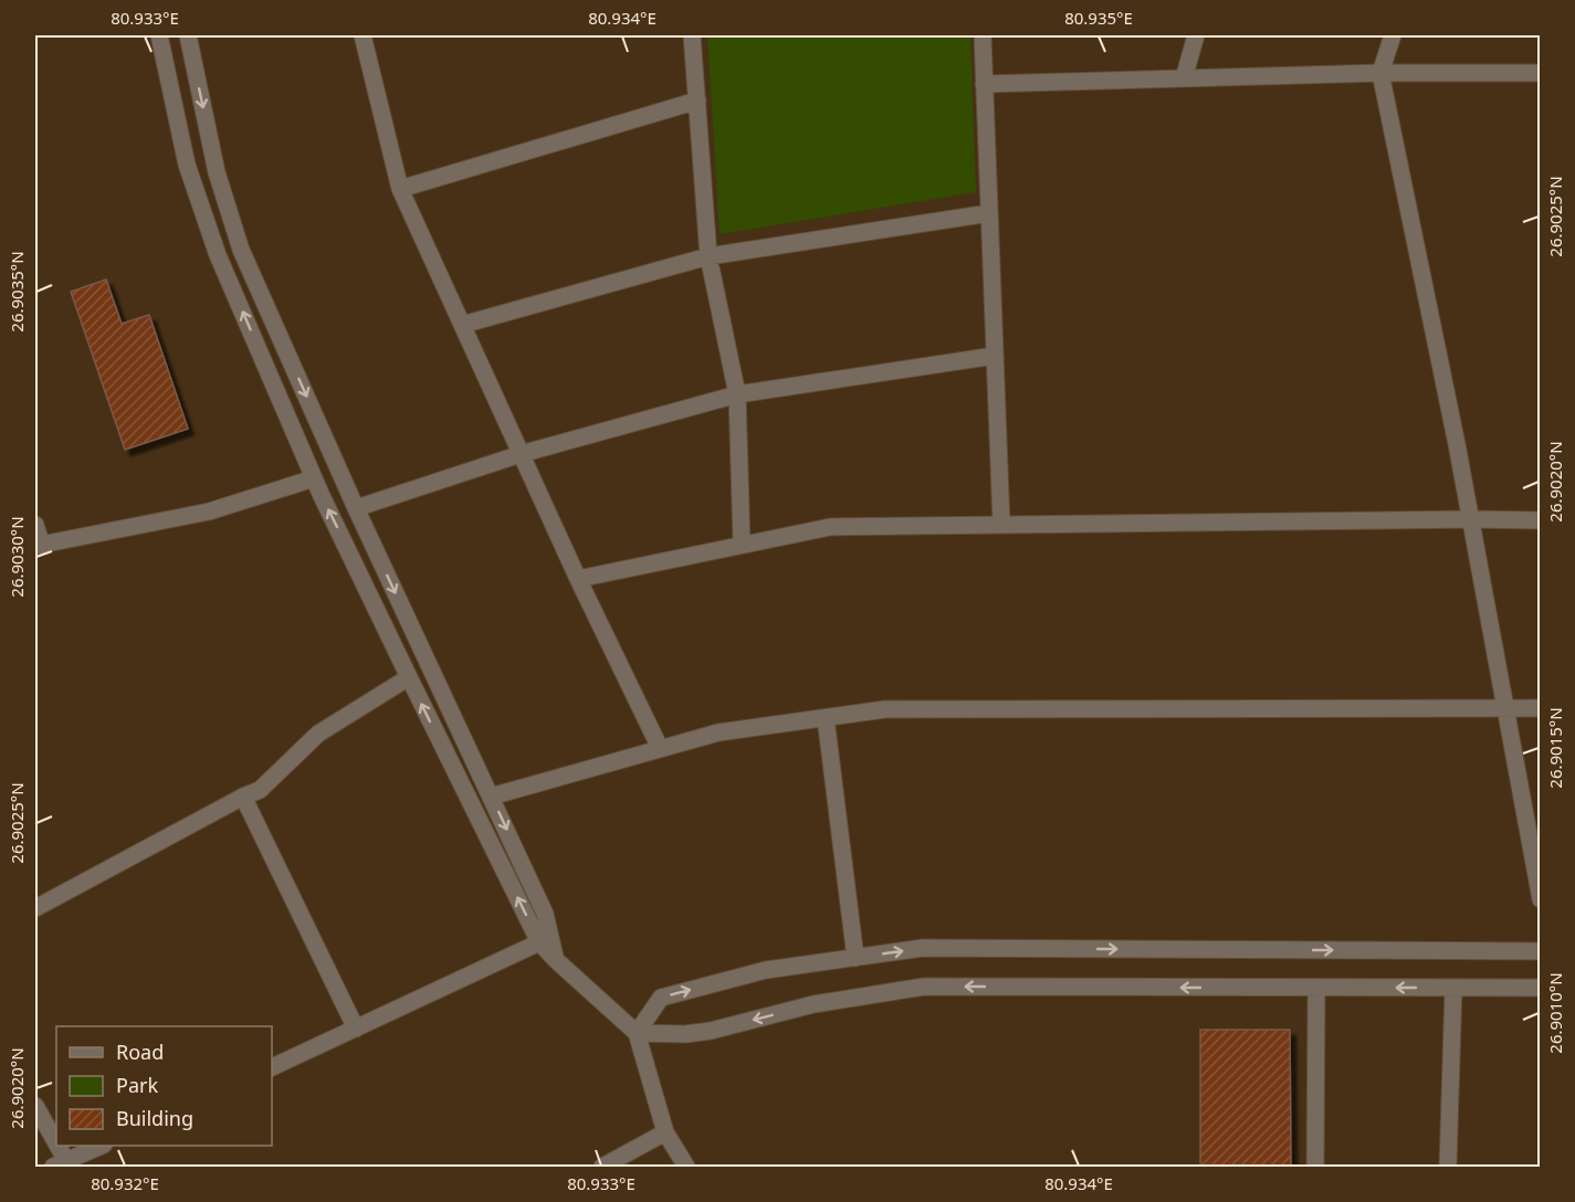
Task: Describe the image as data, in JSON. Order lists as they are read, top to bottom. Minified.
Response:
{"legend":["Road","Park","Building"],"coordinates":["80.933°E","80.934°E","80.935°E","26.9025°N","26.9035°N","26.9020°N","26.9030°N","26.9015°N","26.9010°N","80.932°E"]}
